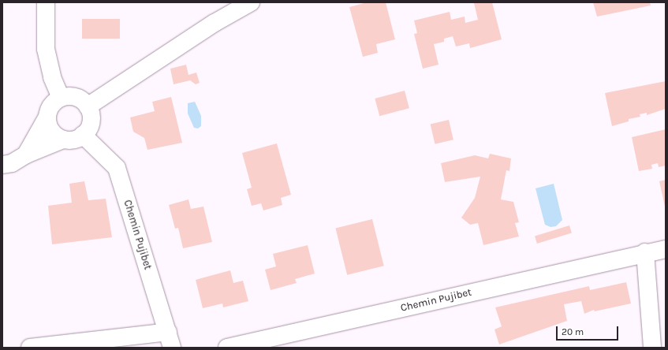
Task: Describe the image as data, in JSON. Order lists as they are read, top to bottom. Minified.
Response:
{"streets":{"street":["Chemin Pujibet"]},"scale_bar":"20 m"}
